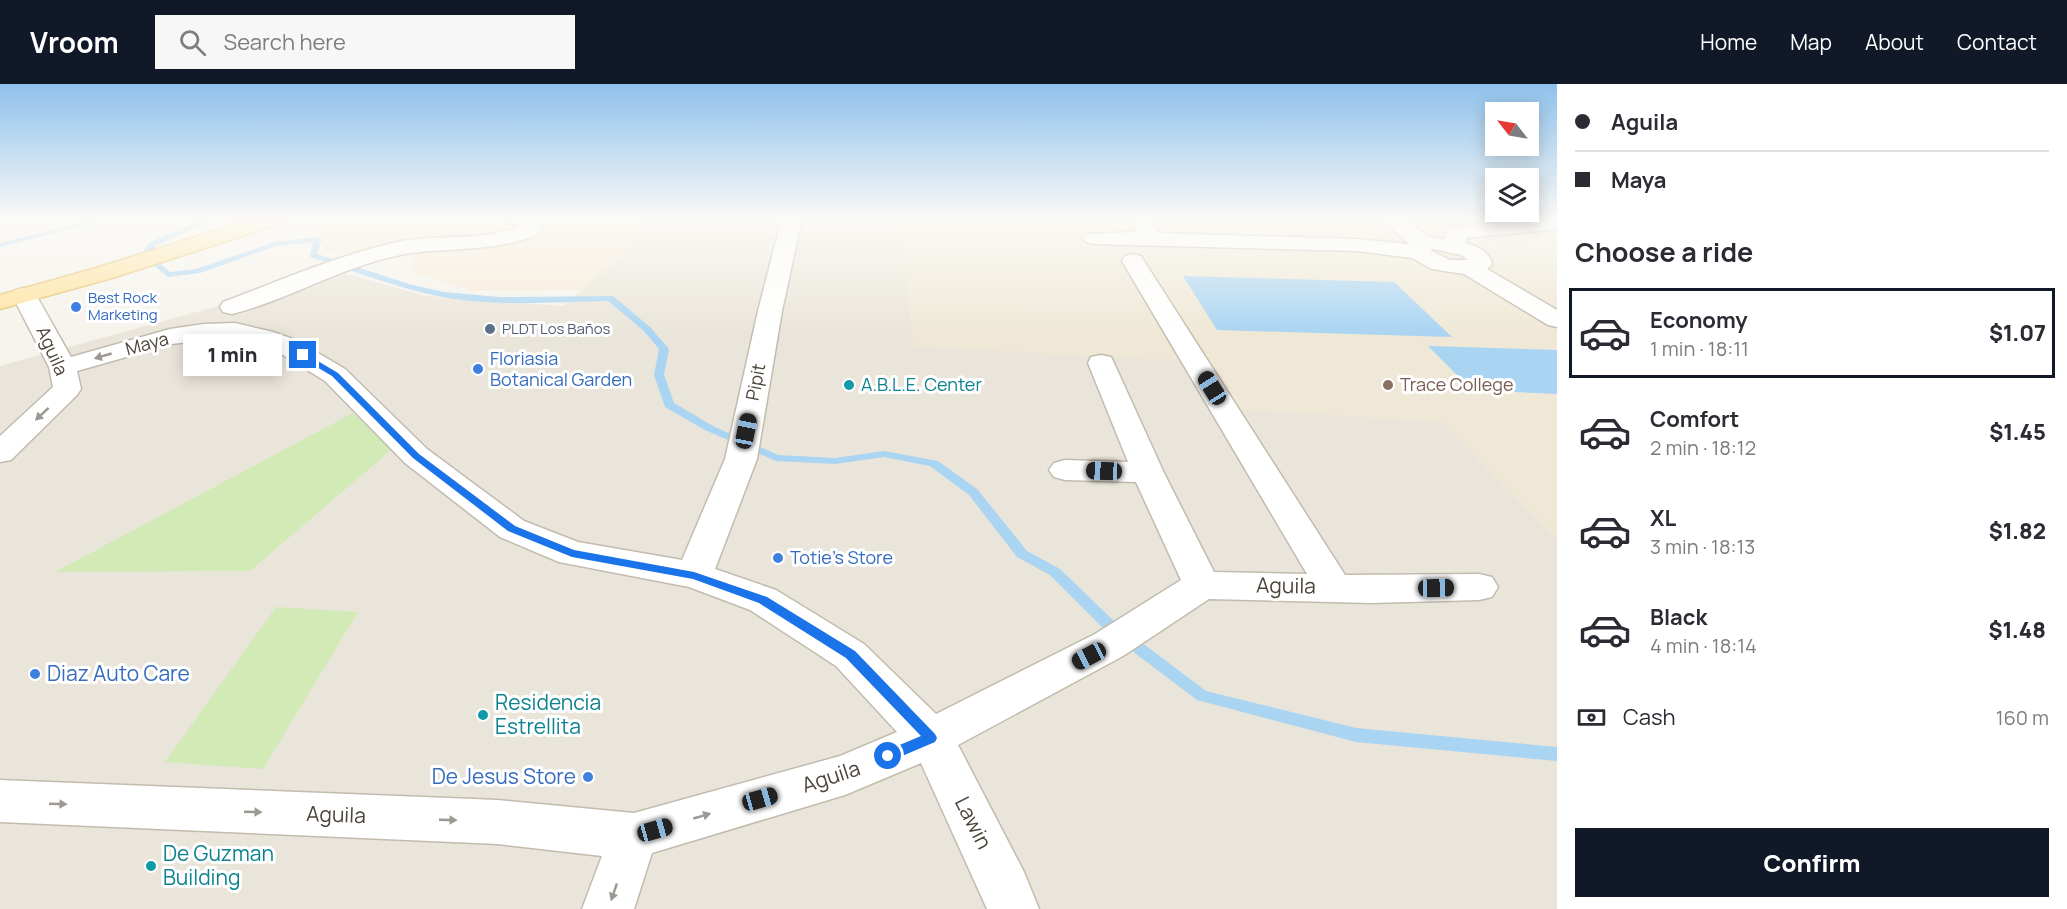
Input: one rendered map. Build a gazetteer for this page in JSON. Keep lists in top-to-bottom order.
{
  "streets": {
    "street": [
      "Maya",
      "Aguila",
      "Pipit",
      "Lawin"
    ]
  },
  "crossings": [
    ["Maya", "Aguila"],
    ["Maya", "Pipit"],
    ["Maya", "Lawin"],
    ["Aguila", "Lawin"]
  ],
  "one_way": ["Maya", "Aguila"],
  "places": [
    "Best Rock Marketing",
    "PLDT Los Baños",
    "Floriasia Botanical Garden",
    "A.B.L.E. Center",
    "Trace College",
    "Totie's Store",
    "Diaz Auto Care",
    "Residencia Estrellita",
    "De Jesus Store",
    "De Guzman Building"
  ],
  "north": "top left",
  "page": {
    "header": "Vroom",
    "search": "Search here",
    "nav": [
      "Home",
      "Map",
      "About",
      "Contact"
    ],
    "banner": ["Aguila", "Maya"],
    "heading": "Choose a ride",
    "list": [
      {
        "name": "Economy",
        "note": "1 min · 18:11",
        "value": "$1.07"
      },
      {
        "name": "Comfort",
        "note": "2 min · 18:12",
        "value": "$1.45"
      },
      {
        "name": "XL",
        "note": "3 min · 18:13",
        "value": "$1.82"
      },
      {
        "name": "Black",
        "note": "4 min · 18:14",
        "value": "$1.48"
      }
    ],
    "bubble": "1 min",
    "pay": ["Cash", "160 m"],
    "buttons": "Confirm"
  }
}
